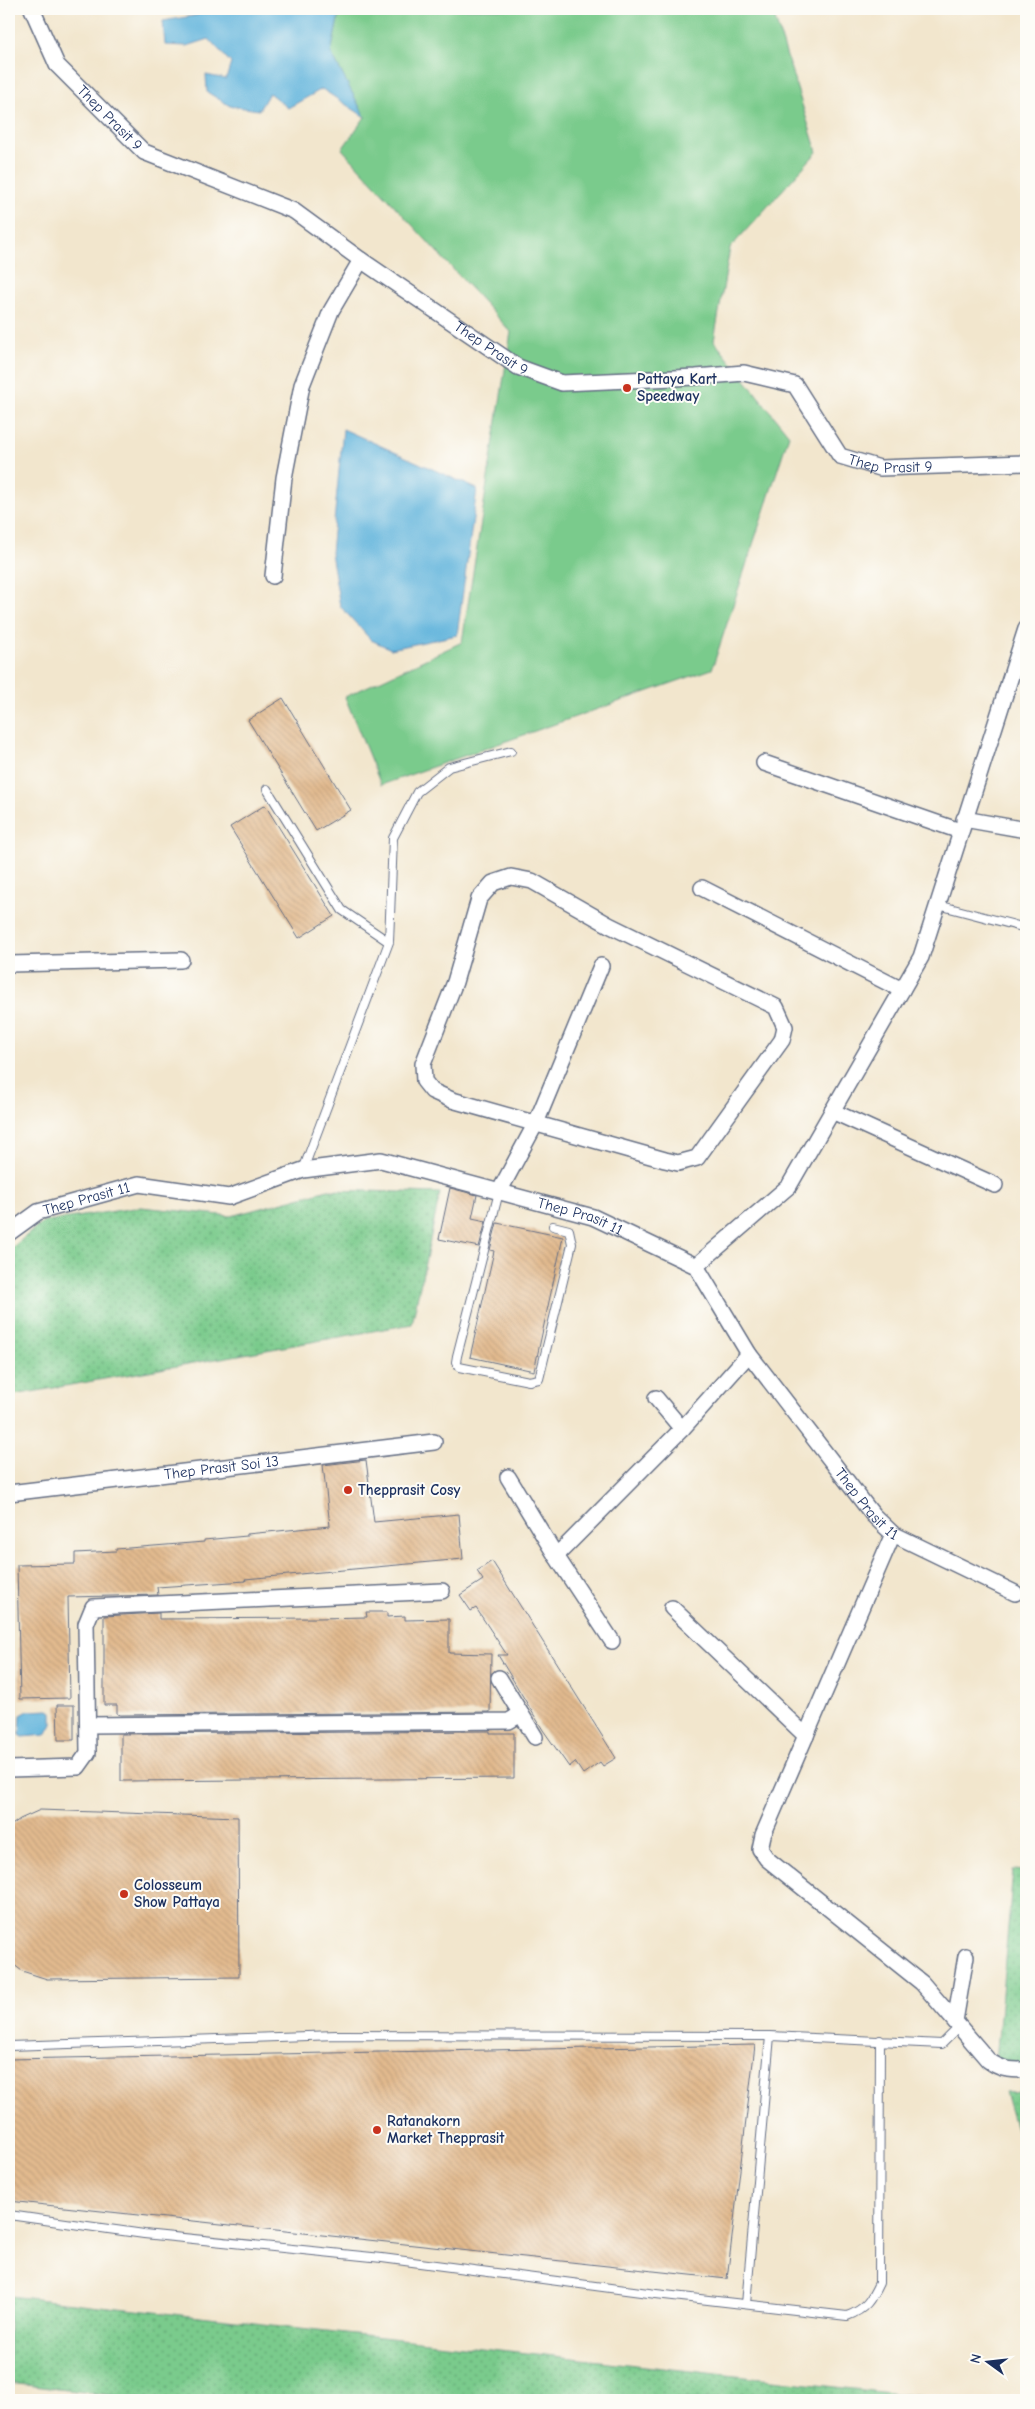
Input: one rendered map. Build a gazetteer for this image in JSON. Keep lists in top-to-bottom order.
{
  "streets": {
    "street": ["Thep Prasit 9", "Thep Prasit 11", "Thep Prasit Soi 13"]
  },
  "places": [
    "Pattaya Kart Speedway",
    "Thepprasit Cosy",
    "Colosseum Show Pattaya",
    "Ratanakorn Market Thepprasit"
  ],
  "north": "left"
}
